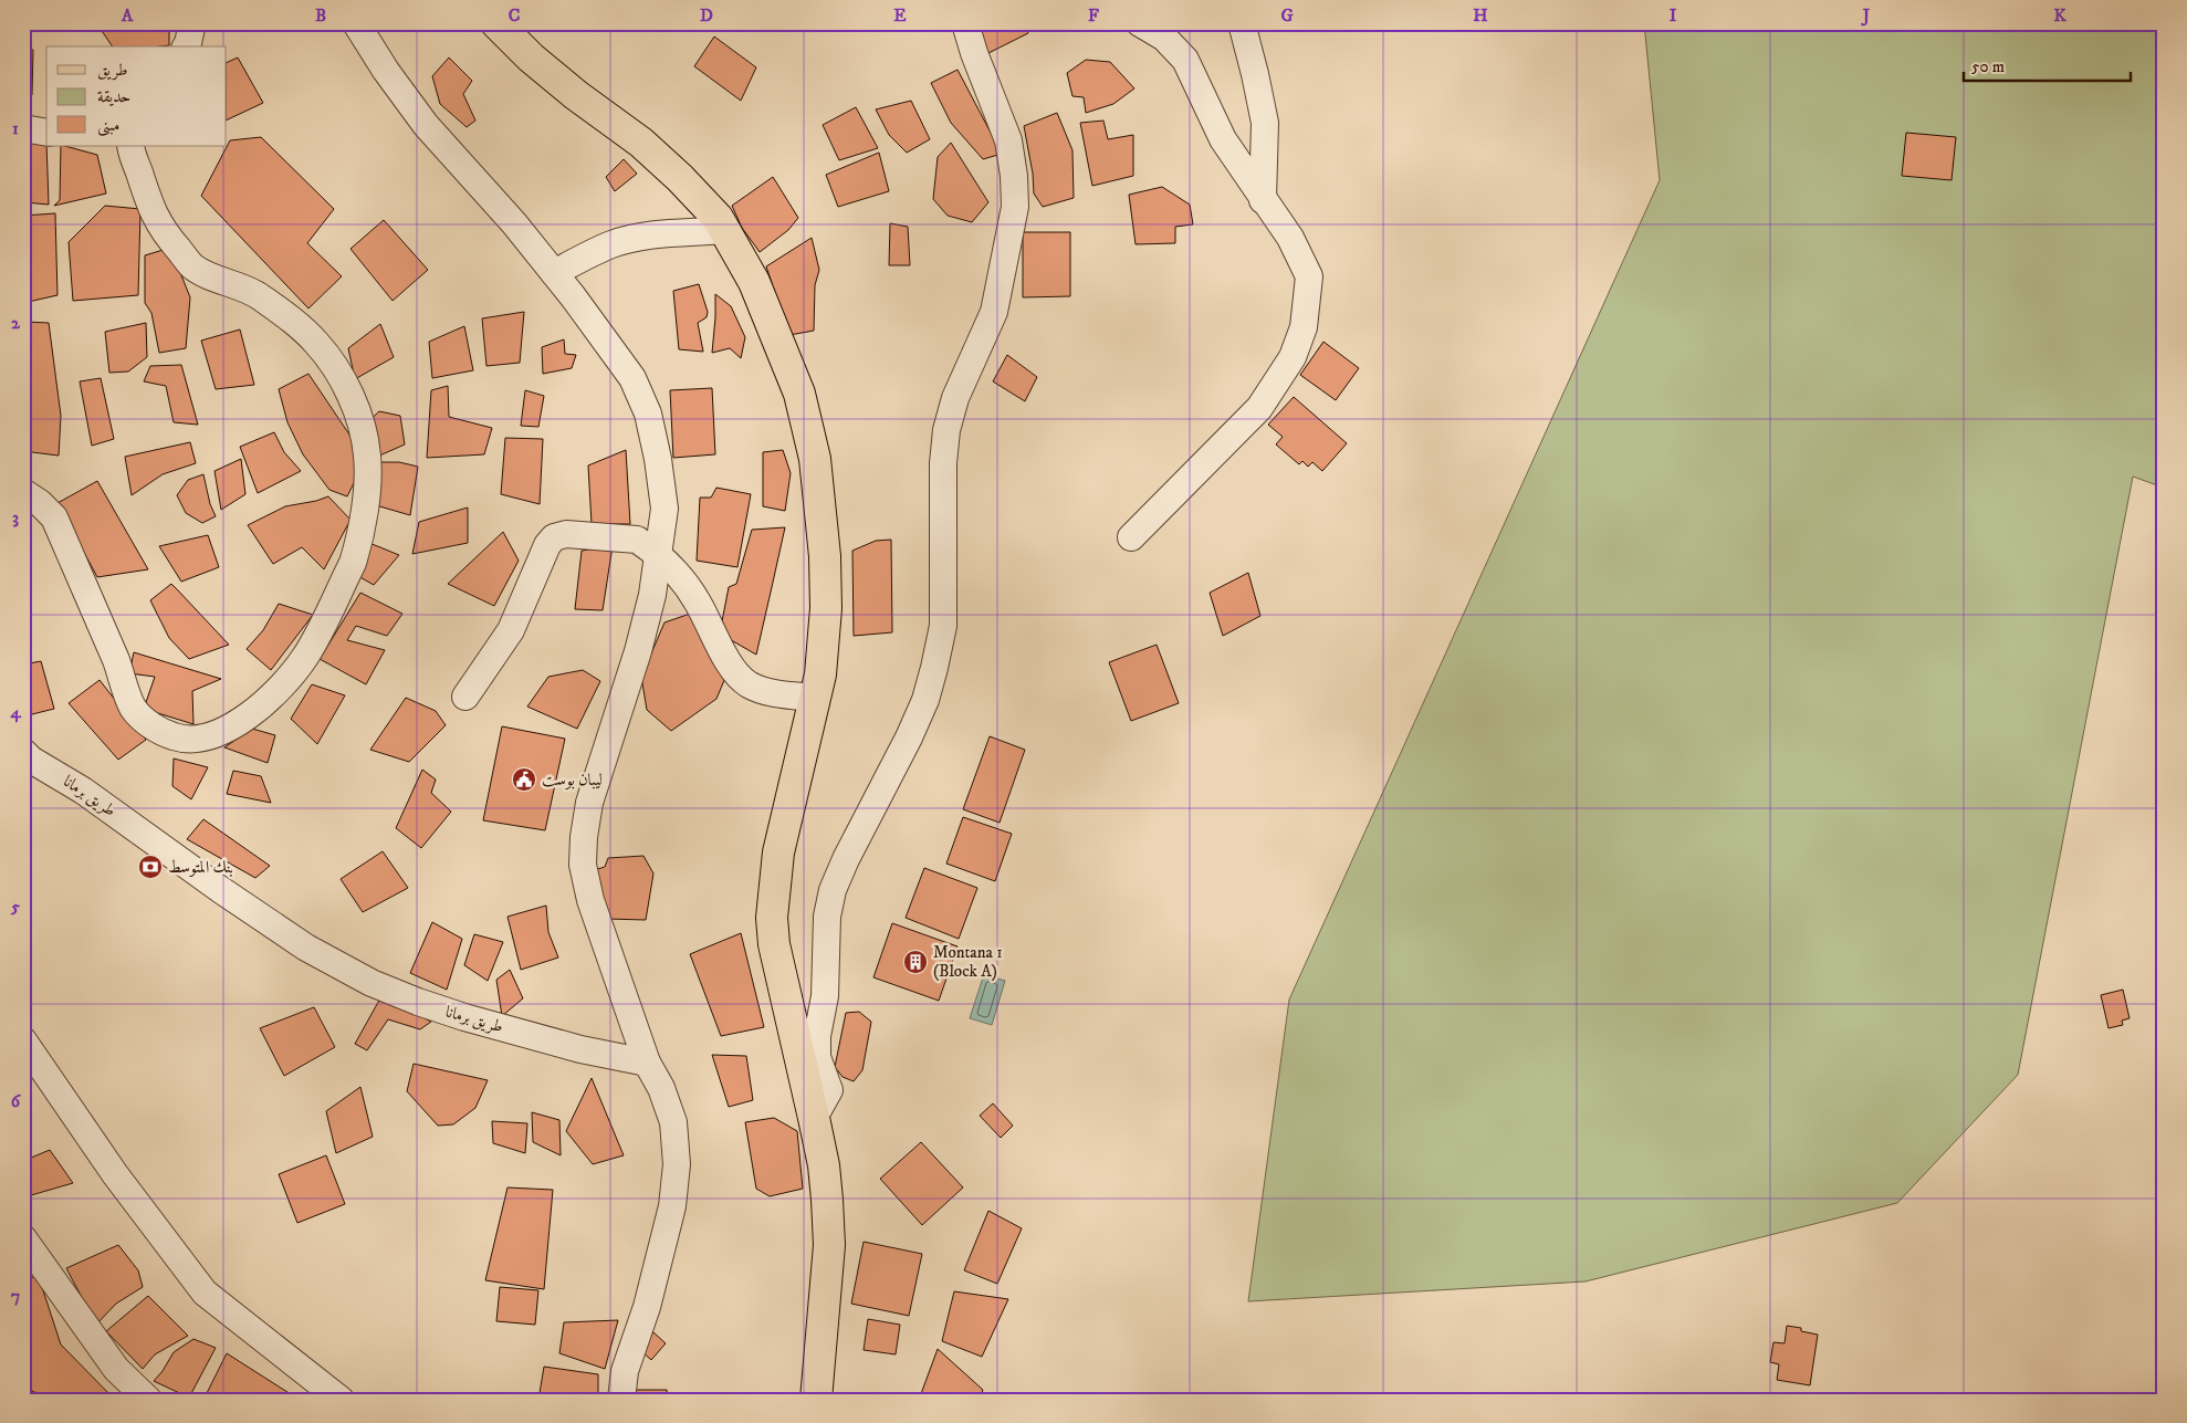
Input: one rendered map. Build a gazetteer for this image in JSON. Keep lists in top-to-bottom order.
{
  "streets": {
    "street": ["طريق برمانا"]
  },
  "places": {
    "public building": ["ليبان بوست"],
    "bank": ["بنك المتوسط"],
    "building": ["Montana 1 (Block A)"]
  },
  "legend": ["طريق", "حديقة", "مبنى"],
  "scale_bar": "50 m",
  "grid": {
    "columns": [
      "A",
      "B",
      "C",
      "D",
      "E",
      "F",
      "G",
      "H",
      "I",
      "J",
      "K"
    ],
    "rows": [
      "1",
      "2",
      "3",
      "4",
      "5",
      "6",
      "7"
    ]
  }
}
